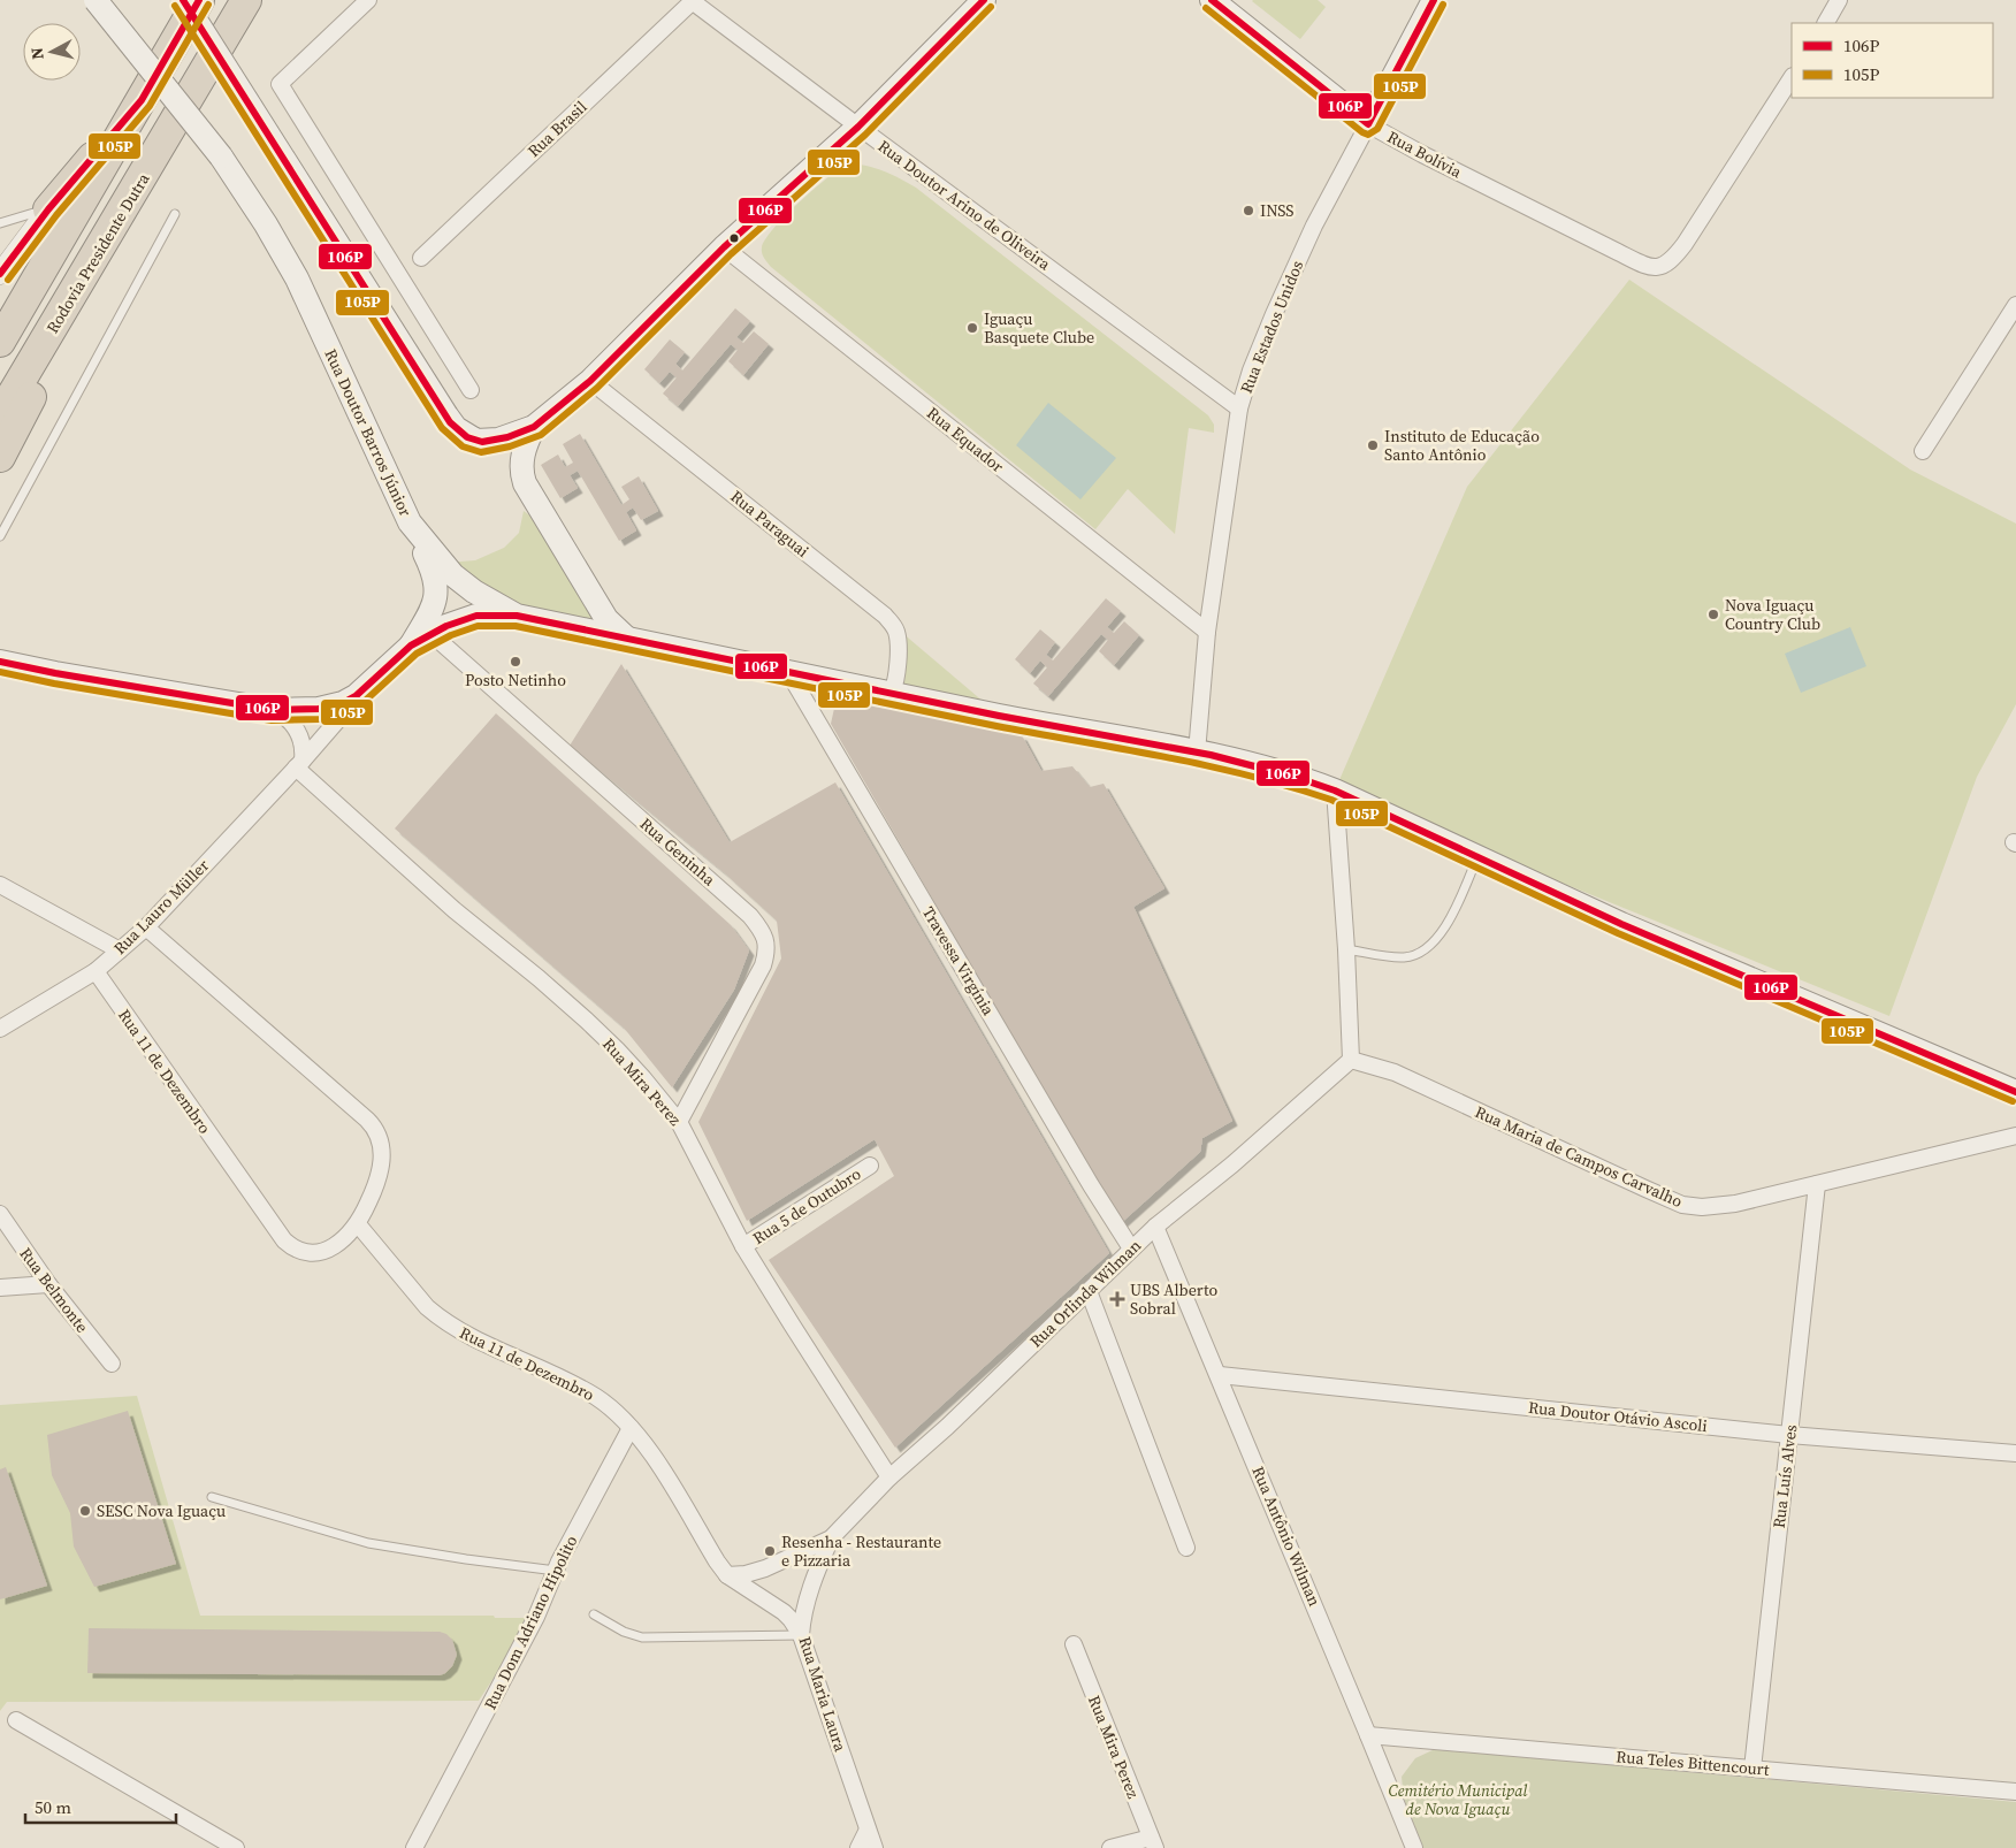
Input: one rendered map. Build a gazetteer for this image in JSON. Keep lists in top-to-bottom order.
{
  "streets": {
    "highway": ["Rodovia Presidente Dutra"],
    "main road": [
      "Rua Bolívia",
      "Rua Estados Unidos",
      "Rua Doutor Barros Júnior",
      "Rua Lauro Müller"
    ],
    "street": [
      "Rua Brasil",
      "Rua Doutor Arino de Oliveira",
      "Rua Equador",
      "Rua Paraguai",
      "Rua Geninha",
      "Travessa Virgínia",
      "Rua 11 de Dezembro",
      "Rua Mira Perez",
      "Rua Maria de Campos Carvalho",
      "Rua 5 de Outubro",
      "Rua Belmonte",
      "Rua Orlinda Wilman",
      "Rua Doutor Otávio Ascoli",
      "Rua Luís Alves",
      "Rua Antônio Wilman",
      "Rua Dom Adriano Hipolito",
      "Rua Maria Laura",
      "Rua Teles Bittencourt"
    ]
  },
  "crossings": [
    ["Rua Brasil", "Rua Doutor Arino de Oliveira"],
    ["Rua Bolívia", "Rua Estados Unidos"],
    ["Rua Doutor Arino de Oliveira", "Rua Estados Unidos"],
    ["Rua Estados Unidos", "Rua Doutor Barros Júnior"],
    ["Rua Estados Unidos", "Rua Equador"],
    ["Rua Doutor Barros Júnior", "Rua Paraguai"],
    ["Rua Doutor Barros Júnior", "Rua Lauro Müller"],
    ["Rua Doutor Barros Júnior", "Travessa Virgínia"],
    ["Rua Geninha", "Rua Lauro Müller"],
    ["Rua Geninha", "Rua Mira Perez"],
    ["Rua Lauro Müller", "Rua 11 de Dezembro"],
    ["Rua Lauro Müller", "Rua Mira Perez"],
    ["Travessa Virgínia", "Rua Orlinda Wilman"],
    ["Rua 11 de Dezembro", "Rua Orlinda Wilman"],
    ["Rua 11 de Dezembro", "Rua Dom Adriano Hipolito"],
    ["Rua 11 de Dezembro", "Rua Maria Laura"],
    ["Rua Mira Perez", "Rua 5 de Outubro"],
    ["Rua Mira Perez", "Rua Orlinda Wilman"],
    ["Rua Maria de Campos Carvalho", "Rua Orlinda Wilman"],
    ["Rua Maria de Campos Carvalho", "Rua Luís Alves"],
    ["Rua Orlinda Wilman", "Rua Antônio Wilman"],
    ["Rua Orlinda Wilman", "Rua Maria Laura"],
    ["Rua Doutor Otávio Ascoli", "Rua Luís Alves"],
    ["Rua Doutor Otávio Ascoli", "Rua Antônio Wilman"],
    ["Rua Luís Alves", "Rua Teles Bittencourt"],
    ["Rua Antônio Wilman", "Rua Teles Bittencourt"]
  ],
  "parks": ["Cemitério Municipal de Nova Iguaçu"],
  "places": {
    "other": [
      "INSS",
      "Iguaçu Basquete Clube",
      "Instituto de Educação Santo Antônio",
      "Nova Iguaçu Country Club",
      "Posto Netinho",
      "SESC Nova Iguaçu",
      "Resenha - Restaurante e Pizzaria"
    ],
    "health": ["UBS Alberto Sobral"]
  },
  "lines": ["transit line 106P", "transit line 105P"],
  "legend": ["106P", "105P"],
  "scale_bar": "50 m",
  "north": "left"
}
